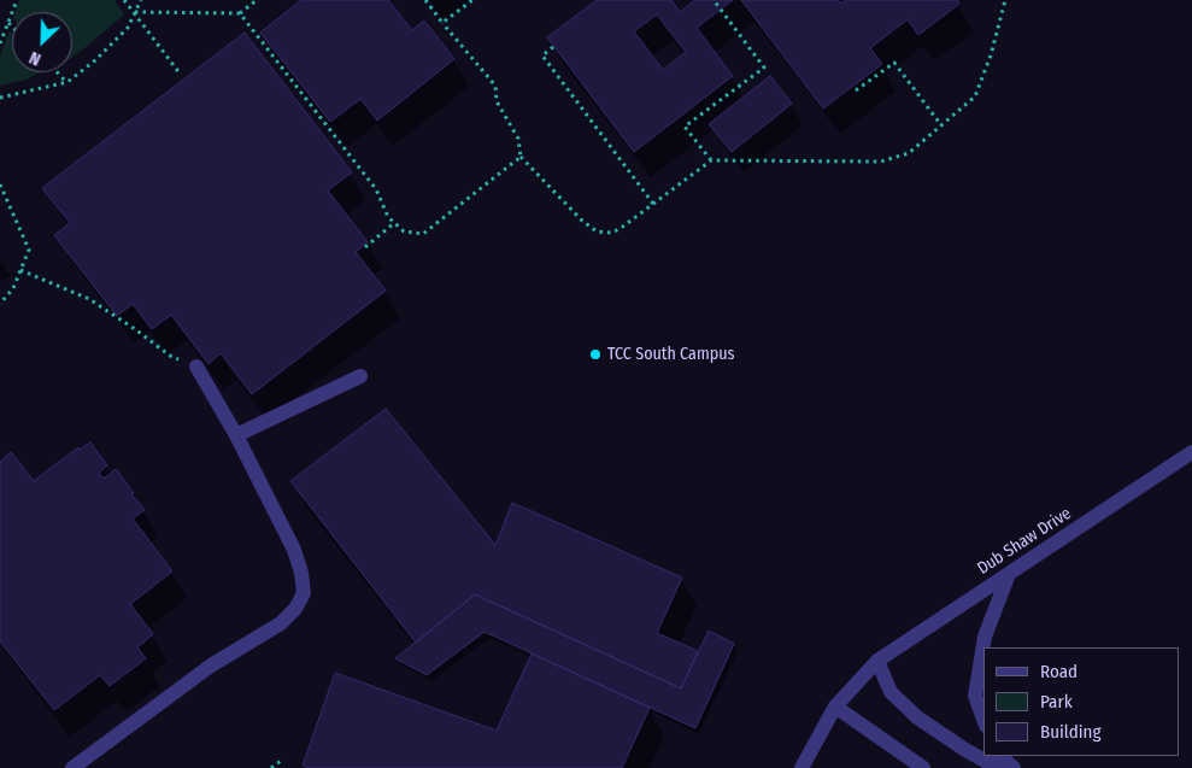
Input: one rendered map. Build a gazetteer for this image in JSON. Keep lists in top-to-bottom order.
{
  "streets": {
    "street": ["Dub Shaw Drive"]
  },
  "places": ["TCC South Campus"],
  "legend": ["Road", "Park", "Building"],
  "north": "bottom left"
}
